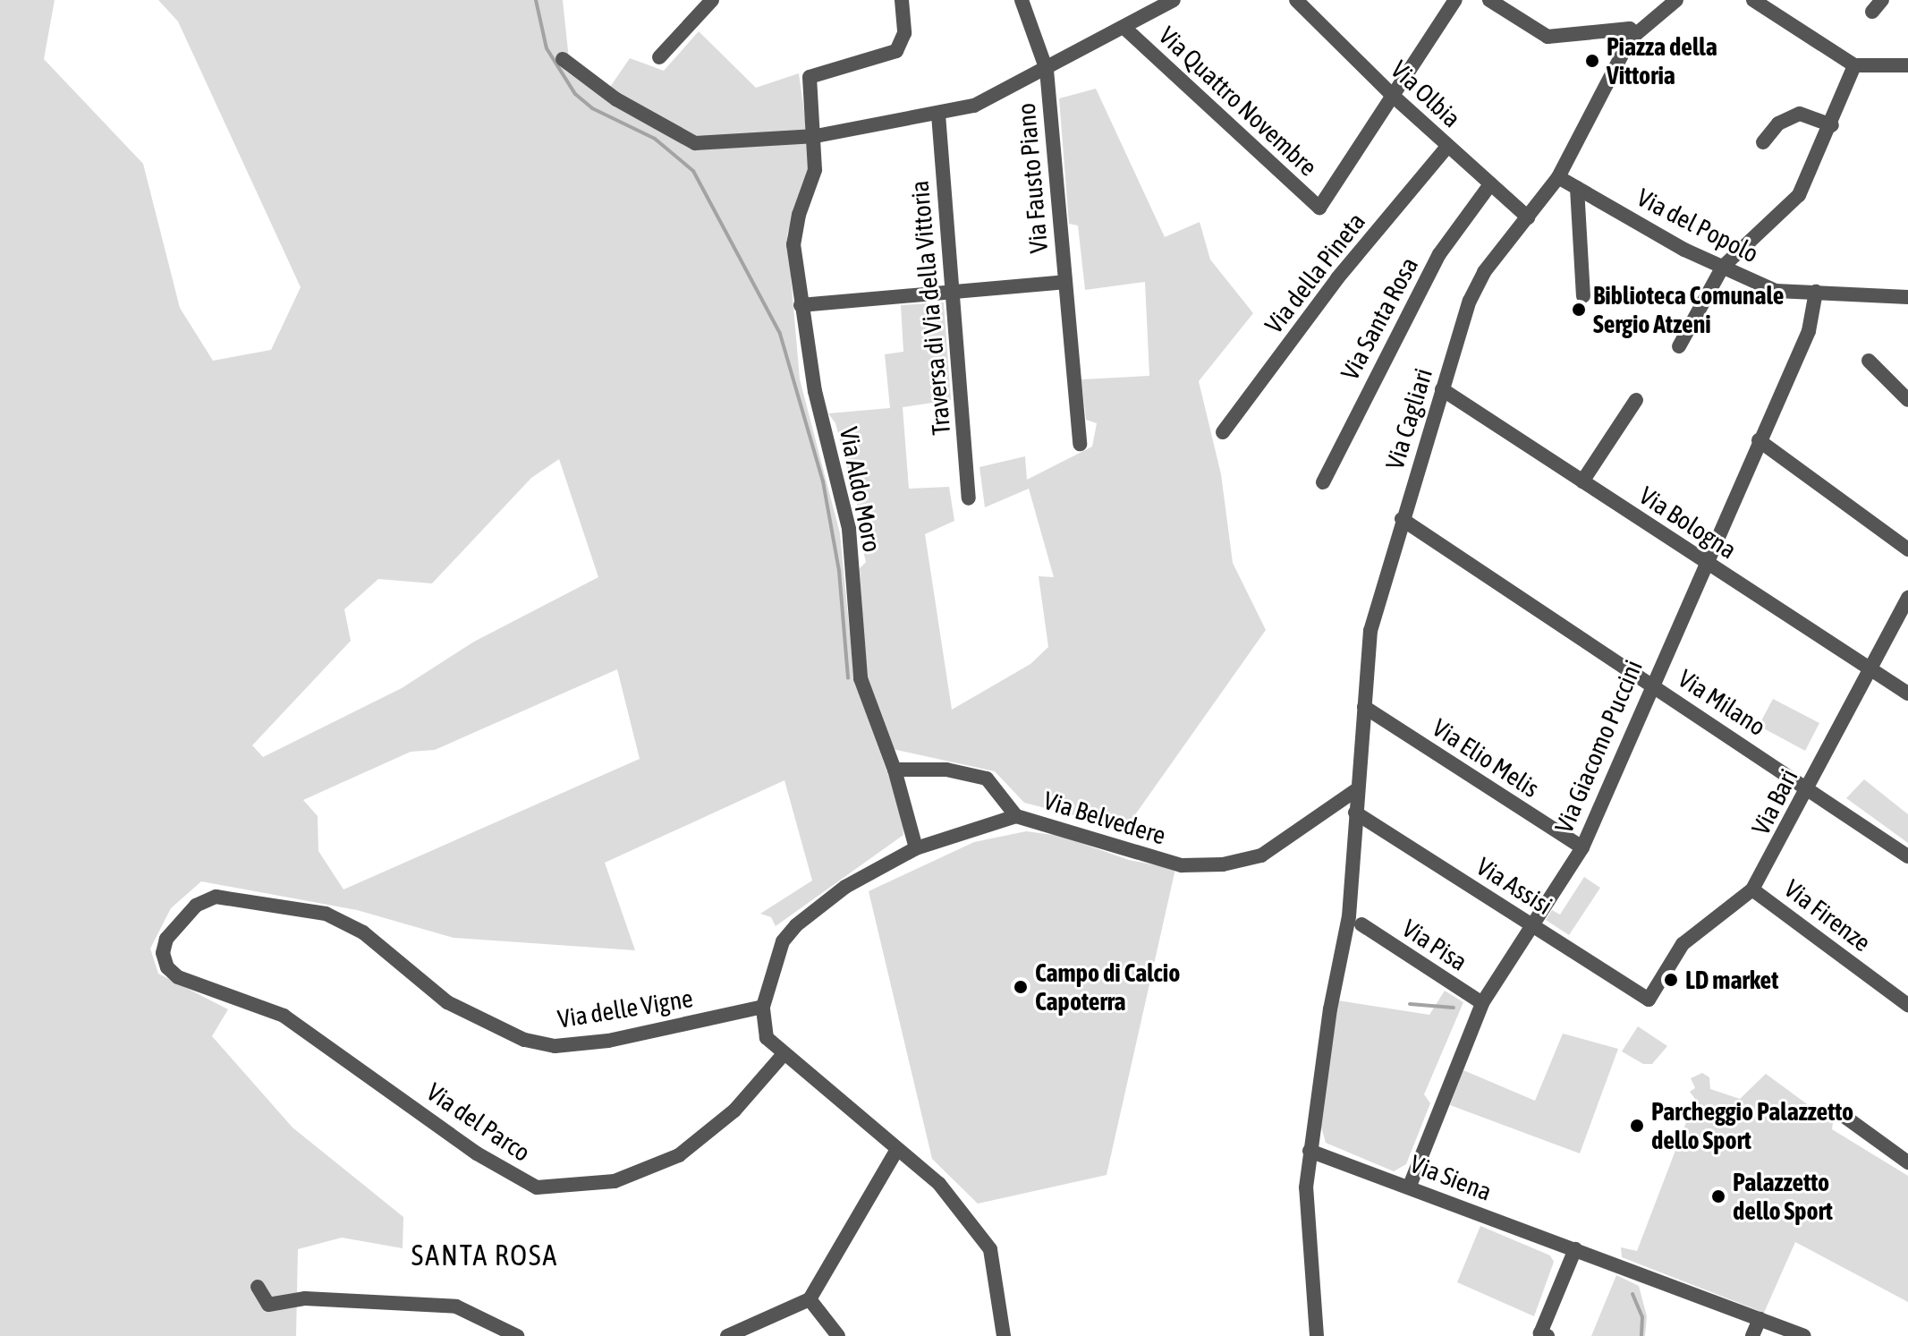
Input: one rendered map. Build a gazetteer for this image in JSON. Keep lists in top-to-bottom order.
{
  "streets": {
    "street": [
      "Via Olbia",
      "Via Quattro Novembre",
      "Via Fausto Piano",
      "Via del Popolo",
      "Via della Pineta",
      "Traversa di Via della Vittoria",
      "Via Santa Rosa",
      "Via Cagliari",
      "Via Aldo Moro",
      "Via Bologna",
      "Via Milano",
      "Via Giacomo Puccini",
      "Via Elio Melis",
      "Via Bari",
      "Via Belvedere",
      "Via Assisi",
      "Via Firenze",
      "Via Pisa",
      "Via delle Vigne",
      "Via del Parco",
      "Via Siena"
    ]
  },
  "crossings": [
    ["Via Olbia", "Via Quattro Novembre"],
    ["Via Olbia", "Via della Pineta"],
    ["Via Olbia", "Via Santa Rosa"],
    ["Via Olbia", "Via Cagliari"],
    ["Via Fausto Piano", "Traversa di Via della Vittoria"],
    ["Via Fausto Piano", "Via Aldo Moro"],
    ["Via del Popolo", "Via Cagliari"],
    ["Via del Popolo", "Via Giacomo Puccini"],
    ["Via Cagliari", "Via Bologna"],
    ["Via Cagliari", "Via Milano"],
    ["Via Cagliari", "Via Elio Melis"],
    ["Via Cagliari", "Via Belvedere"],
    ["Via Cagliari", "Via Assisi"],
    ["Via Cagliari", "Via Siena"],
    ["Via Aldo Moro", "Via Belvedere"],
    ["Via Bologna", "Via Giacomo Puccini"],
    ["Via Bologna", "Via Bari"],
    ["Via Milano", "Via Giacomo Puccini"],
    ["Via Milano", "Via Bari"],
    ["Via Giacomo Puccini", "Via Elio Melis"],
    ["Via Giacomo Puccini", "Via Assisi"],
    ["Via Giacomo Puccini", "Via Pisa"],
    ["Via Giacomo Puccini", "Via Siena"],
    ["Via Bari", "Via Assisi"],
    ["Via Bari", "Via Firenze"],
    ["Via Belvedere", "Via delle Vigne"],
    ["Via Belvedere", "Via del Parco"],
    ["Via delle Vigne", "Via del Parco"]
  ],
  "districts": ["SANTA ROSA"],
  "places": [
    "Piazza della Vittoria",
    "Biblioteca Comunale Sergio Atzeni",
    "LD market",
    "Campo di Calcio Capoterra",
    "Parcheggio Palazzetto dello Sport",
    "Palazzetto dello Sport"
  ]
}
